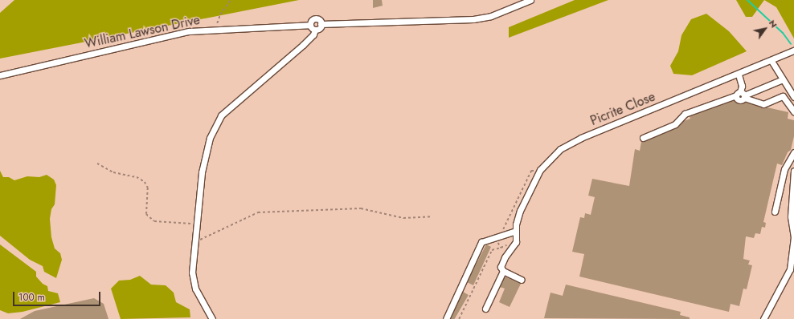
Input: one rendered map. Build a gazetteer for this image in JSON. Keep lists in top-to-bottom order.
{
  "streets": {
    "street": ["William Lawson Drive", "Picrite Close"]
  },
  "scale_bar": "100 m",
  "north": "top right"
}
